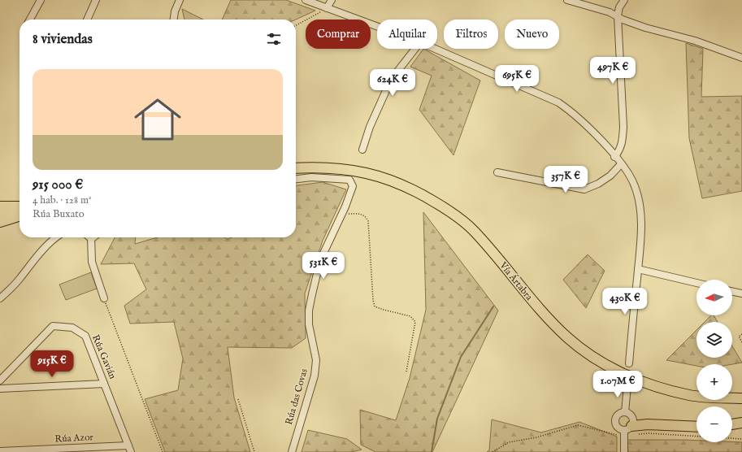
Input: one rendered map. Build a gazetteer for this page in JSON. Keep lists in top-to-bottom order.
{
  "streets": {
    "highway": ["Vía Ártabra"],
    "street": ["Rúa Gavián", "Rúa das Covas", "Rúa Azor"]
  },
  "crossings": [
    ["Rúa Gavián", "Rúa Azor"]
  ],
  "north": "left",
  "page": {
    "chip": [
      "Comprar",
      "Alquilar",
      "Filtros",
      "Nuevo"
    ],
    "heading": "8 viviendas",
    "price": [
      "497K €",
      "695K €",
      "624K €",
      "357K €",
      "531K €",
      "430K €",
      "915K €",
      "1.07M €"
    ],
    "list": [
      {
        "name": "915 000 €",
        "note": "4 hab. · 128 m² · Rúa Buxato"
      }
    ],
    "map_buttons": ["+", "−"]
  }
}
